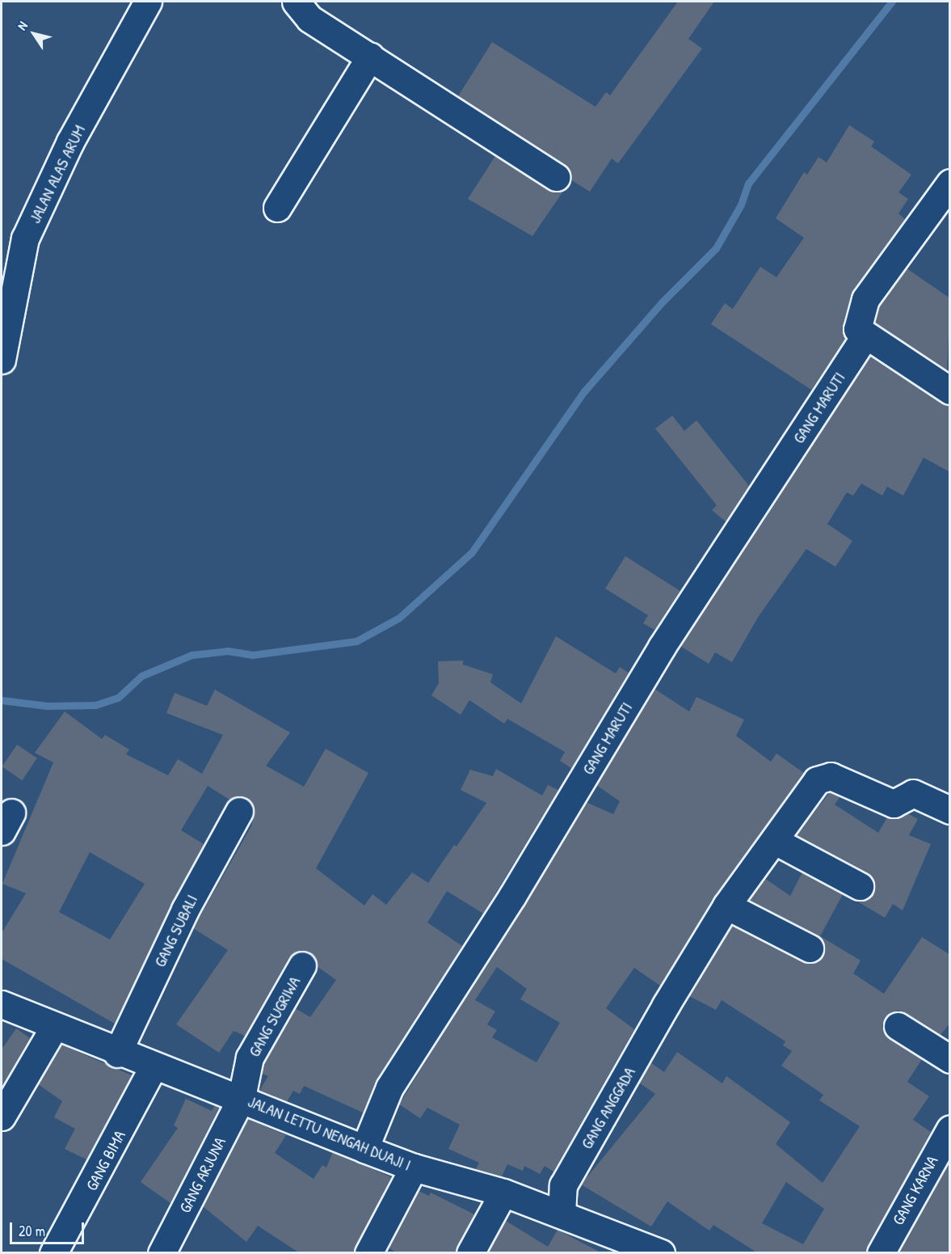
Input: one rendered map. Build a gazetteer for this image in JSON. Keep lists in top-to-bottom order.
{
  "streets": {
    "street": [
      "JALAN ALAS ARUM",
      "GANG MARUTI",
      "GANG SUBALI",
      "GANG SUGRIWA",
      "GANG ANGGADA",
      "JALAN LETTU NENGAH DUAJI I",
      "GANG BIMA",
      "GANG ARJUNA",
      "GANG KARNA"
    ]
  },
  "crossings": [
    ["GANG MARUTI", "JALAN LETTU NENGAH DUAJI I"],
    ["GANG SUBALI", "JALAN LETTU NENGAH DUAJI I"],
    ["GANG SUGRIWA", "JALAN LETTU NENGAH DUAJI I"],
    ["GANG SUGRIWA", "GANG ARJUNA"],
    ["GANG ANGGADA", "JALAN LETTU NENGAH DUAJI I"],
    ["JALAN LETTU NENGAH DUAJI I", "GANG BIMA"],
    ["JALAN LETTU NENGAH DUAJI I", "GANG ARJUNA"]
  ],
  "scale_bar": "20 m",
  "north": "top left"
}
